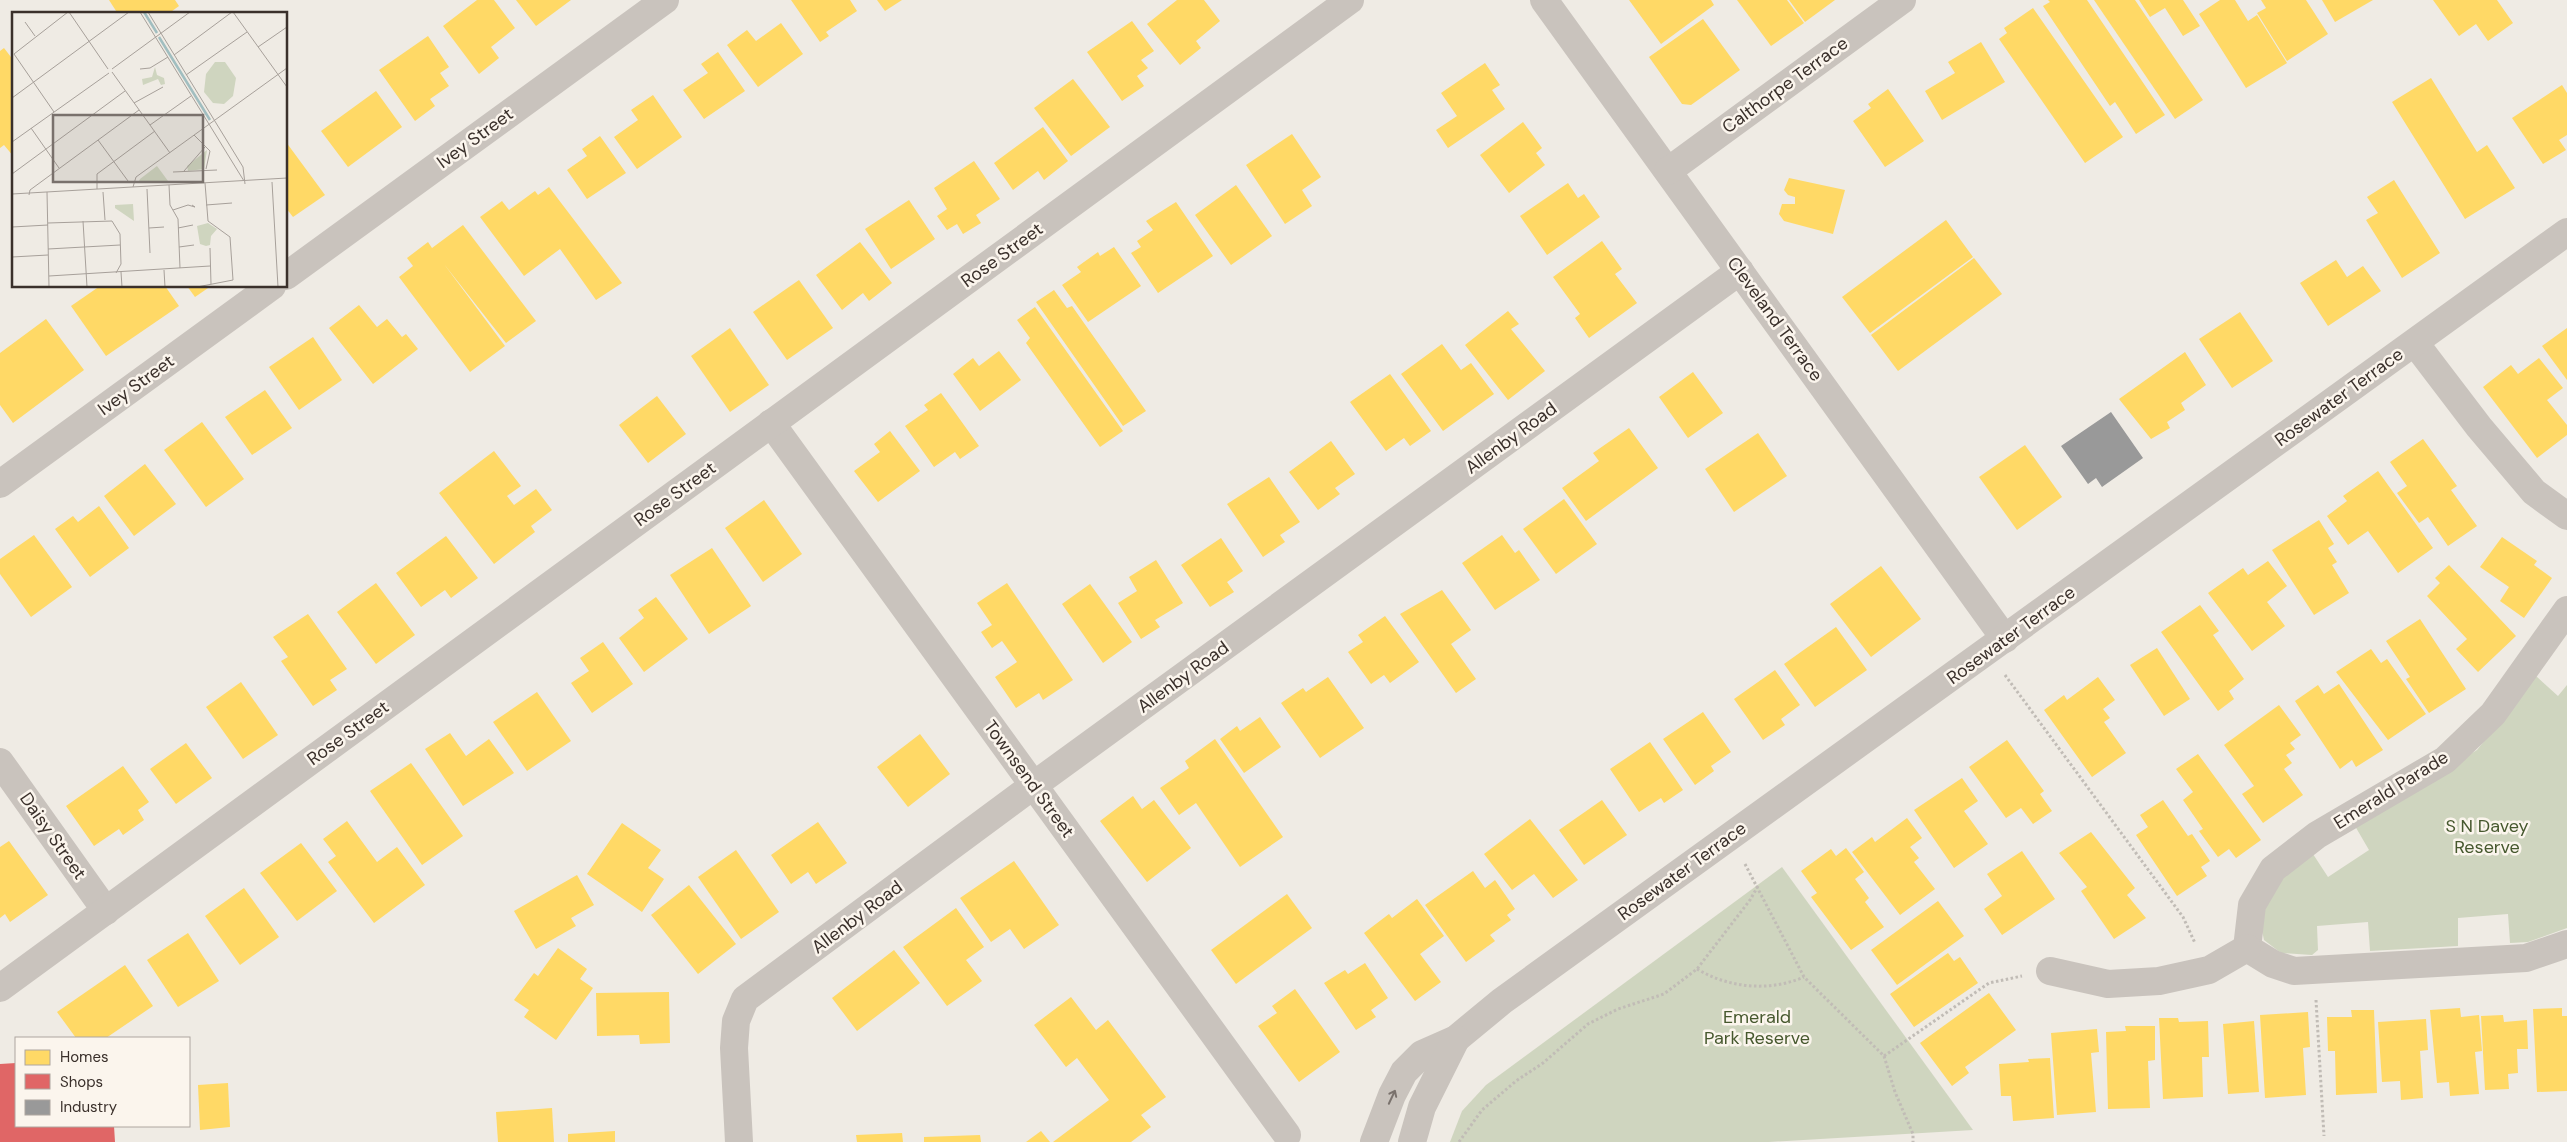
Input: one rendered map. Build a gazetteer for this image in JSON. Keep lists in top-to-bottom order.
{
  "streets": {
    "street": [
      "Calthorpe Terrace",
      "Ivey Street",
      "Rose Street",
      "Cleveland Terrace",
      "Rosewater Terrace",
      "Allenby Road",
      "Townsend Street",
      "Emerald Parade",
      "Daisy Street"
    ]
  },
  "crossings": [
    ["Calthorpe Terrace", "Cleveland Terrace"],
    ["Rose Street", "Townsend Street"],
    ["Rose Street", "Daisy Street"],
    ["Cleveland Terrace", "Rosewater Terrace"],
    ["Cleveland Terrace", "Allenby Road"],
    ["Allenby Road", "Townsend Street"]
  ],
  "parks": ["S N Davey Reserve", "Emerald Park Reserve"],
  "legend": ["Homes", "Shops", "Industry"]
}
